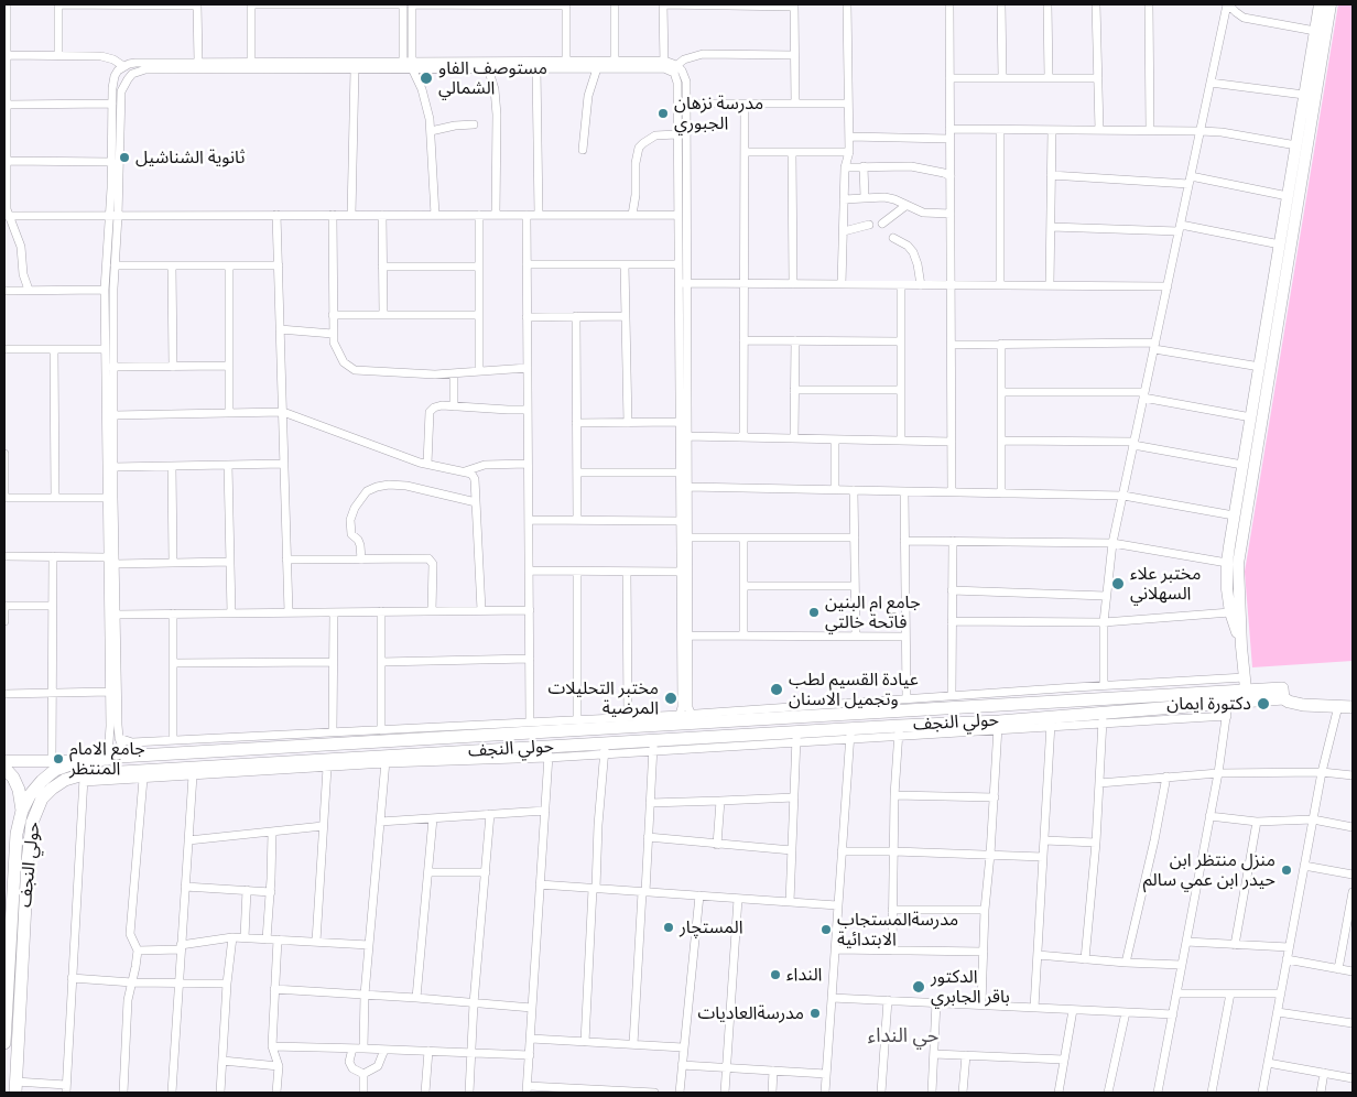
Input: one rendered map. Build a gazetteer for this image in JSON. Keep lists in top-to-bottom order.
{
  "streets": {
    "main road": ["حولي النجف"]
  },
  "districts": ["حي النداء"],
  "places": [
    "مستوصف الفاو الشمالي",
    "مدرسة نزهان الجبوري",
    "ثانوية الشناشيل",
    "مختبر علاء السهلاني",
    "جامع ام البنين فاتحة خالتي",
    "عيادة القسيم لطب وتجميل الاسنان",
    "مختبر التحليلات المرضية",
    "دكتورة ايمان",
    "جامع الامام المنتظر",
    "منزل منتظر ابن حيدر ابن عمي سالم",
    "المستچار",
    "مدرسةالمستجاب الابتدائية",
    "النداء",
    "الدكتور باقر الجابري",
    "مدرسةالعاديات"
  ]
}
